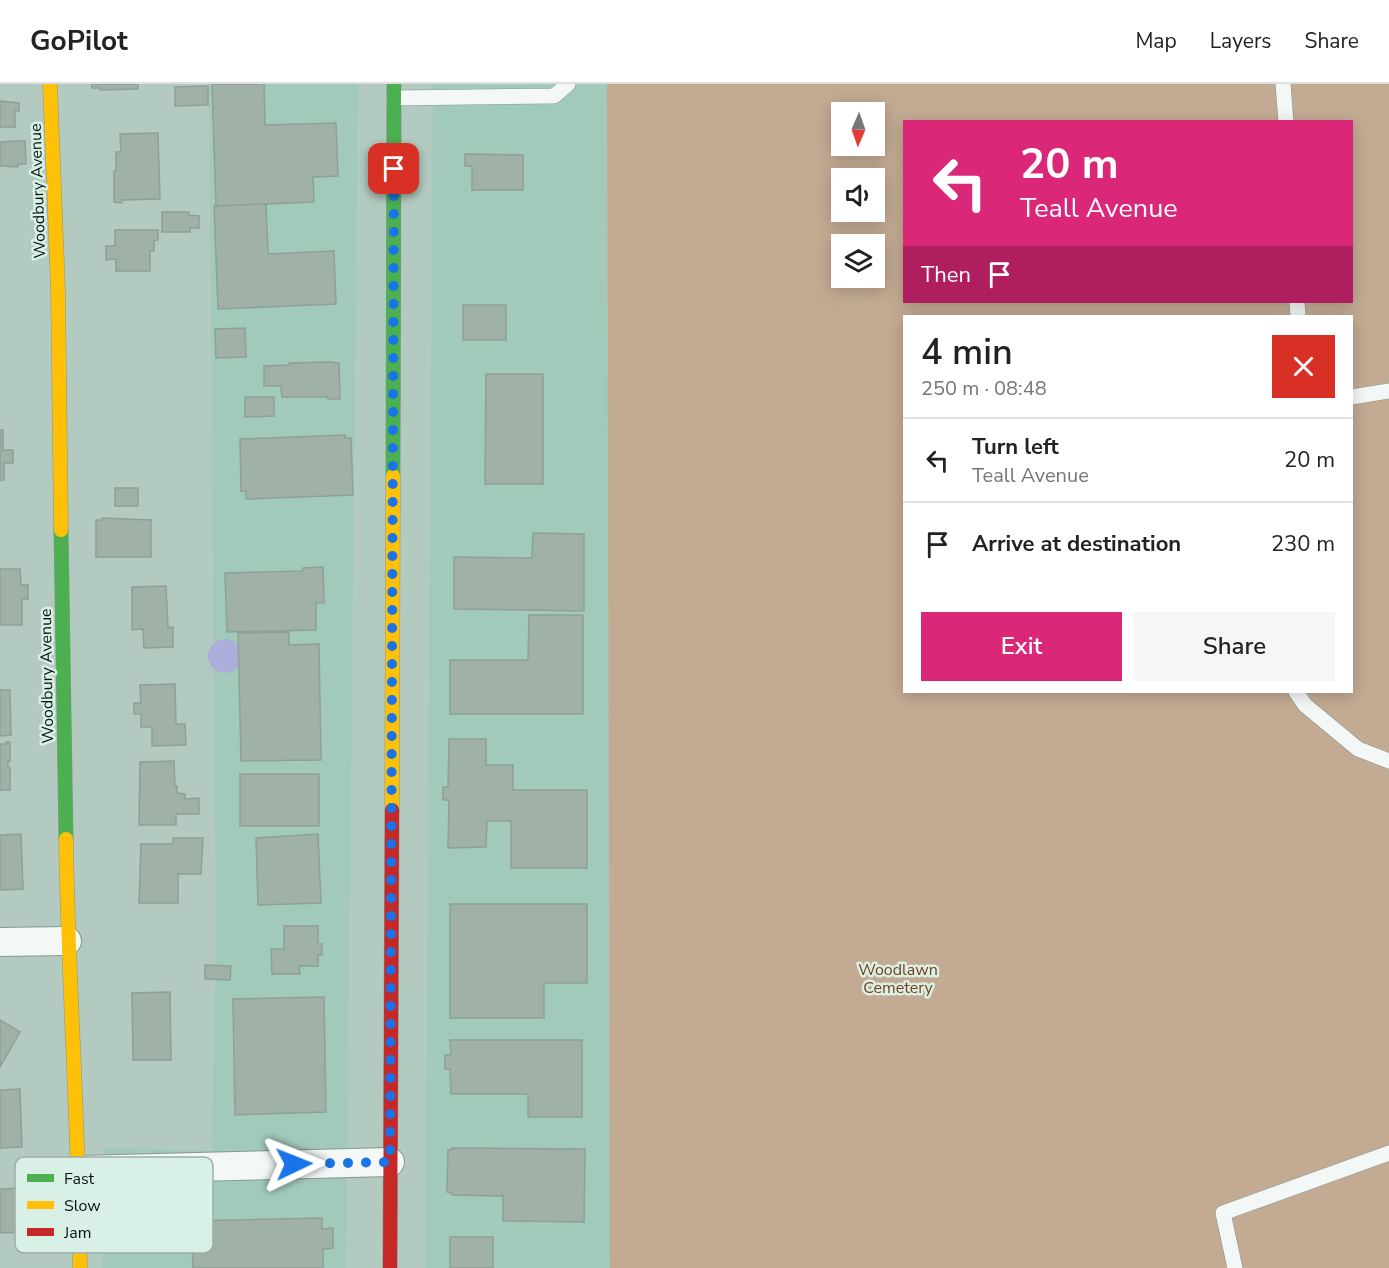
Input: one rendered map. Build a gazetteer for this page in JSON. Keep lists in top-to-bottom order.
{
  "streets": {
    "street": ["Woodbury Avenue"]
  },
  "parks": ["Woodlawn Cemetery"],
  "legend": ["Fast", "Slow", "Jam"],
  "north": "bottom",
  "page": {
    "header": "GoPilot",
    "nav": ["Map", "Layers", "Share"],
    "turn": ["20 m", "Teall Avenue"],
    "then": "Then",
    "heading": ["4 min", "250 m · 08:48"],
    "list": [
      {
        "name": "Turn left",
        "note": "Teall Avenue",
        "value": "20 m"
      },
      {
        "name": "Arrive at destination",
        "value": "230 m"
      }
    ],
    "buttons": ["Exit", "Share"]
  }
}
